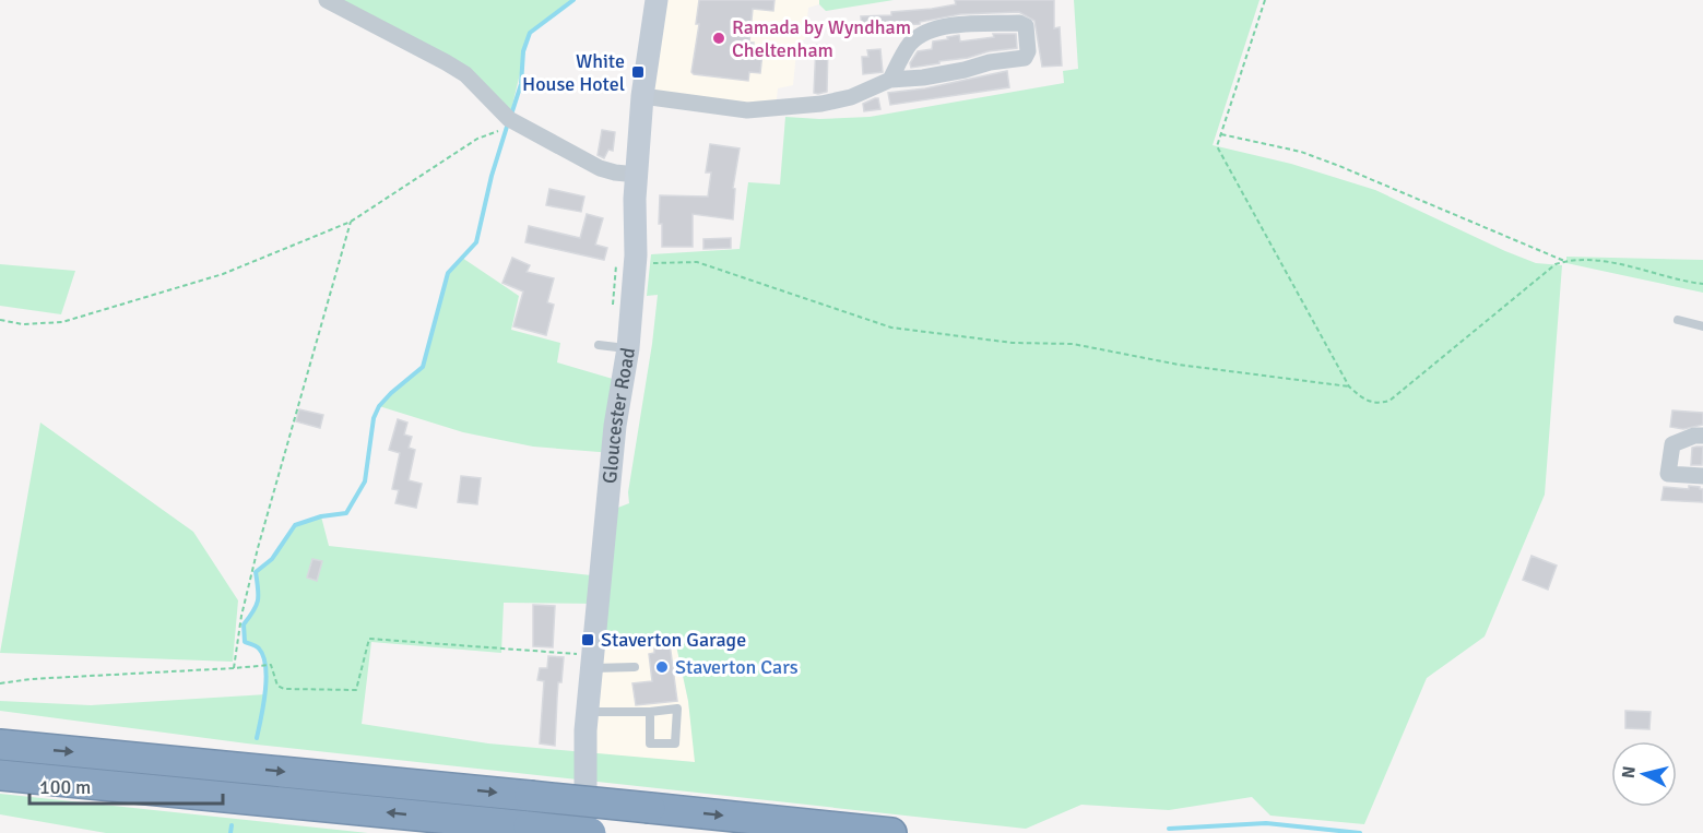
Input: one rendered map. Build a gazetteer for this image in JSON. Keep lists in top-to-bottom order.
{
  "streets": {
    "main road": ["Gloucester Road"]
  },
  "places": {
    "other": ["Ramada by Wyndham Cheltenham", "Staverton Cars"],
    "transit": ["White House Hotel", "Staverton Garage"]
  },
  "scale_bar": "100 m",
  "north": "left"
}
